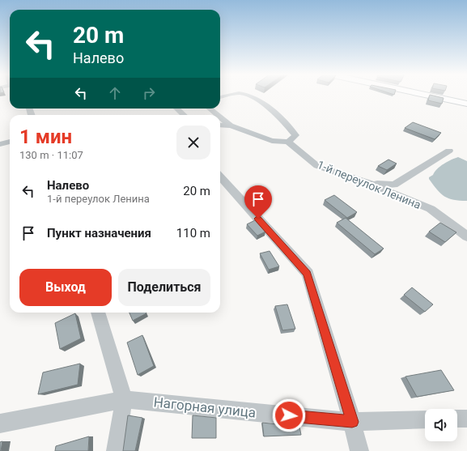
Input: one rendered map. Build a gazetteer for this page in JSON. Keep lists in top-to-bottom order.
{
  "streets": {
    "street": ["1-й переулок Ленина", "Нагорная улица"]
  },
  "page": {
    "turn": ["20 m", "Налево"],
    "heading": ["1 мин", "130 m · 11:07"],
    "list": [
      {
        "name": "Налево",
        "note": "1-й переулок Ленина",
        "value": "20 m"
      },
      {
        "name": "Пункт назначения",
        "value": "110 m"
      }
    ],
    "buttons": ["Выход", "Поделиться"]
  }
}
